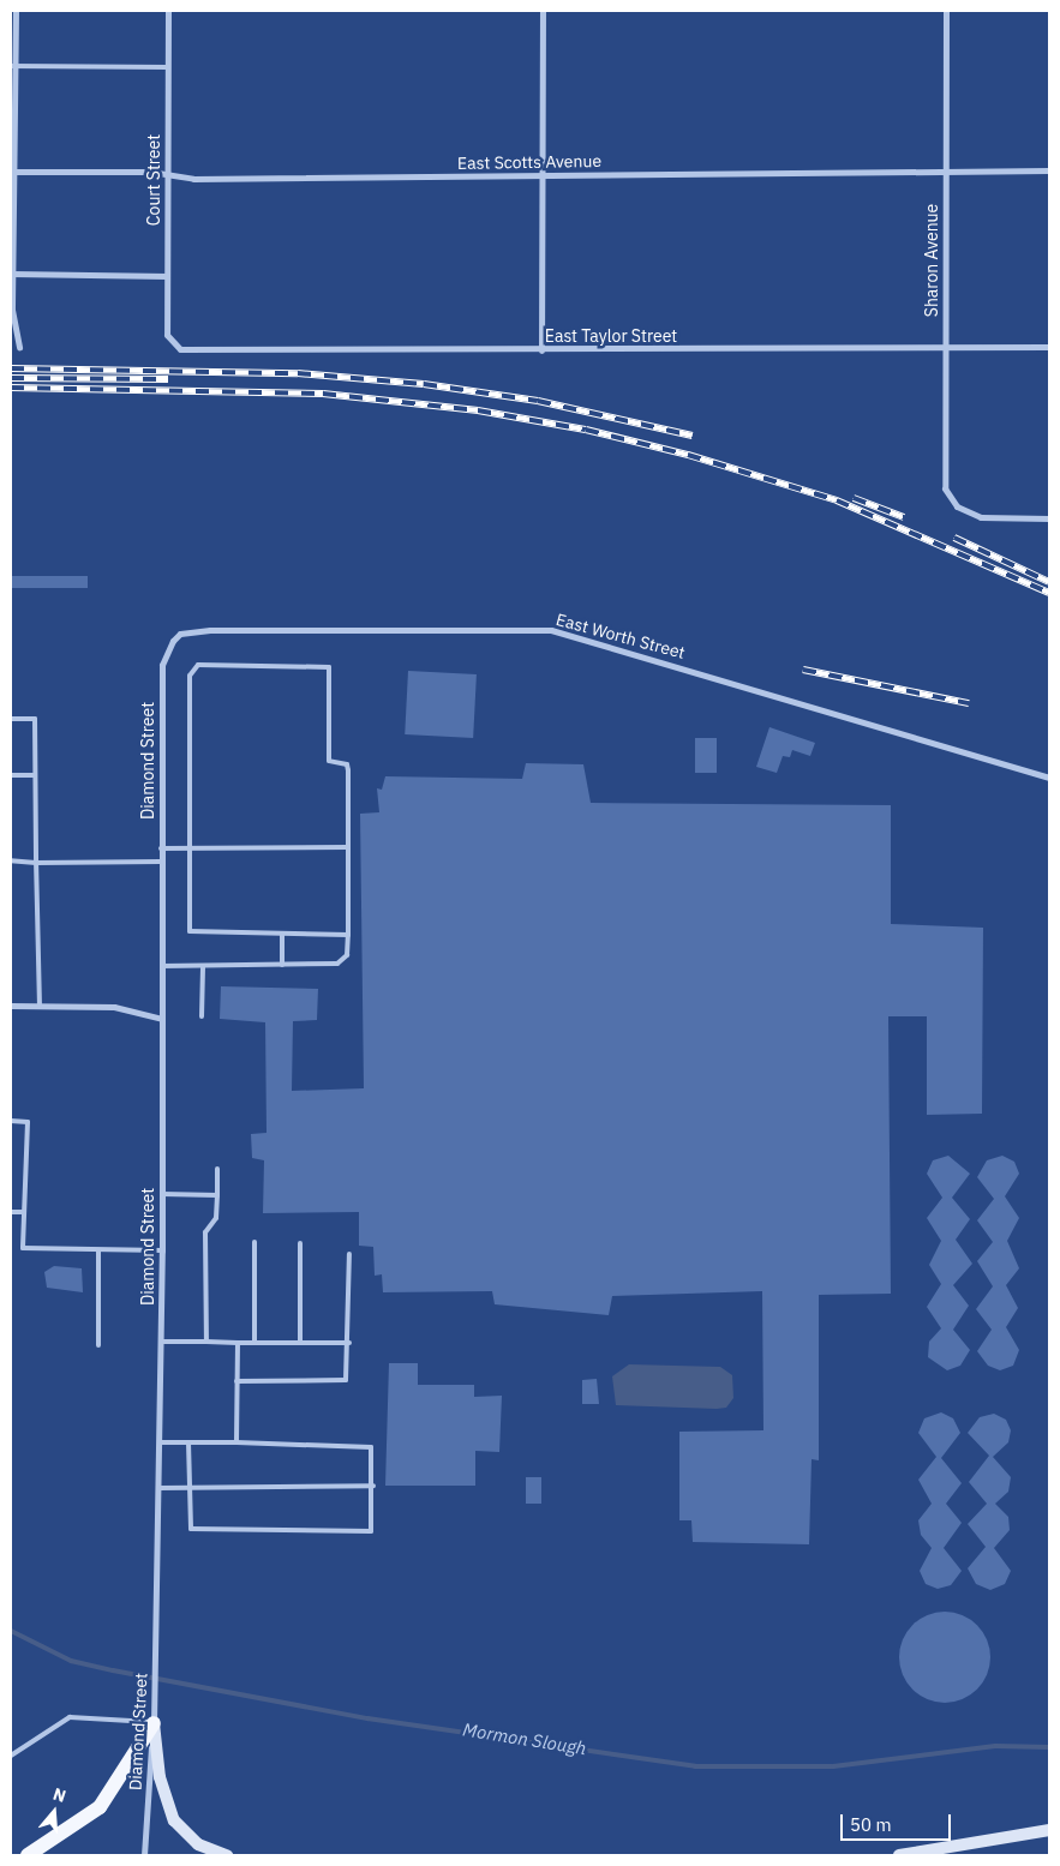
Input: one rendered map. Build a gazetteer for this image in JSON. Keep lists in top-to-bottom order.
{
  "streets": {
    "street": [
      "East Scotts Avenue",
      "Court Street",
      "Sharon Avenue",
      "East Taylor Street",
      "East Worth Street",
      "Diamond Street"
    ]
  },
  "crossings": [
    ["East Scotts Avenue", "Court Street"],
    ["East Scotts Avenue", "Sharon Avenue"],
    ["Court Street", "East Taylor Street"],
    ["Sharon Avenue", "East Taylor Street"],
    ["East Worth Street", "Diamond Street"]
  ],
  "water": ["Mormon Slough"],
  "scale_bar": "50 m",
  "north": "top"
}
